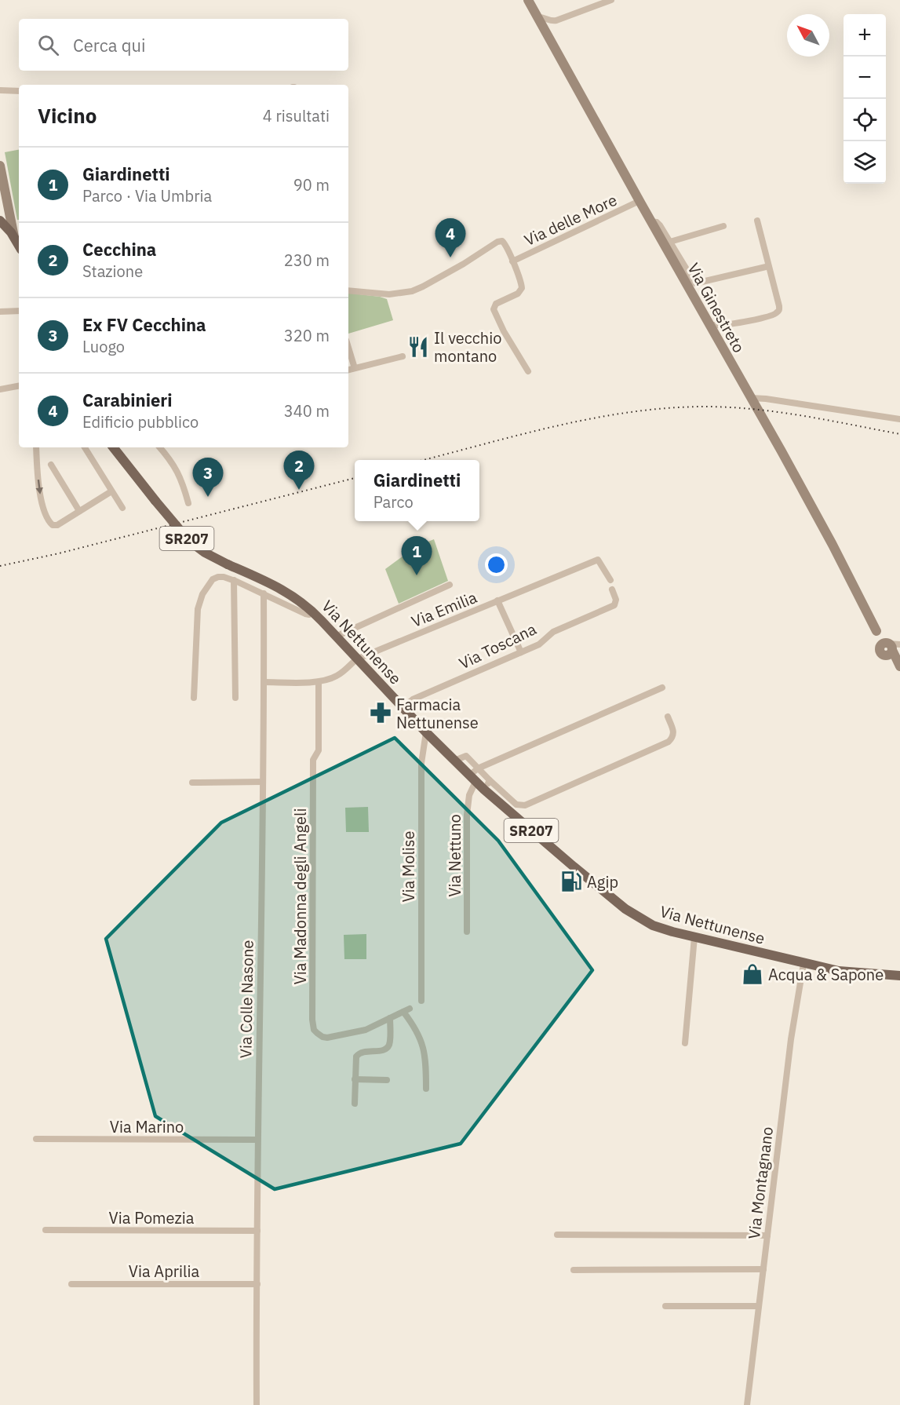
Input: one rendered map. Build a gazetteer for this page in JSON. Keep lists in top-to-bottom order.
{
  "streets": {
    "main road": ["SR207", "Via Nettunense"],
    "street": [
      "Via delle More",
      "Via Ginestreto",
      "Via Emilia",
      "Via Toscana",
      "Via Nettuno",
      "Via Molise",
      "Via Madonna degli Angeli",
      "Via Colle Nasone",
      "Via Marino",
      "Via Montagnano",
      "Via Pomezia",
      "Via Aprilia"
    ]
  },
  "crossings": [
    ["Via delle More", "Via Ginestreto"],
    ["Via Emilia", "Via Nettunense"],
    ["Via Nettunense", "Via Toscana"],
    ["Via Nettunense", "Via Nettuno"],
    ["Via Nettunense", "Via Molise"],
    ["Via Nettunense", "Via Montagnano"],
    ["Via Colle Nasone", "Via Marino"],
    ["Via Colle Nasone", "Via Pomezia"],
    ["Via Colle Nasone", "Via Aprilia"]
  ],
  "places": {
    "restaurant": ["Il vecchio montano"],
    "pharmacy": ["Farmacia Nettunense"],
    "fuel station": ["Agip"],
    "shop": ["Acqua & Sapone"]
  },
  "north": "top left",
  "page": {
    "map_buttons": ["+", "−"],
    "search": "Cerca qui",
    "heading": ["Vicino", "4 risultati"],
    "list": [
      {
        "mark": "1",
        "name": "Giardinetti",
        "note": "Parco · Via Umbria",
        "value": "90 m"
      },
      {
        "mark": "2",
        "name": "Cecchina",
        "note": "Stazione",
        "value": "230 m"
      },
      {
        "mark": "3",
        "name": "Ex FV Cecchina",
        "note": "Luogo",
        "value": "320 m"
      },
      {
        "mark": "4",
        "name": "Carabinieri",
        "note": "Edificio pubblico",
        "value": "340 m"
      }
    ],
    "pins": [
      "4",
      "2",
      "3",
      "1"
    ],
    "popup": ["Giardinetti", "Parco"]
  }
}
